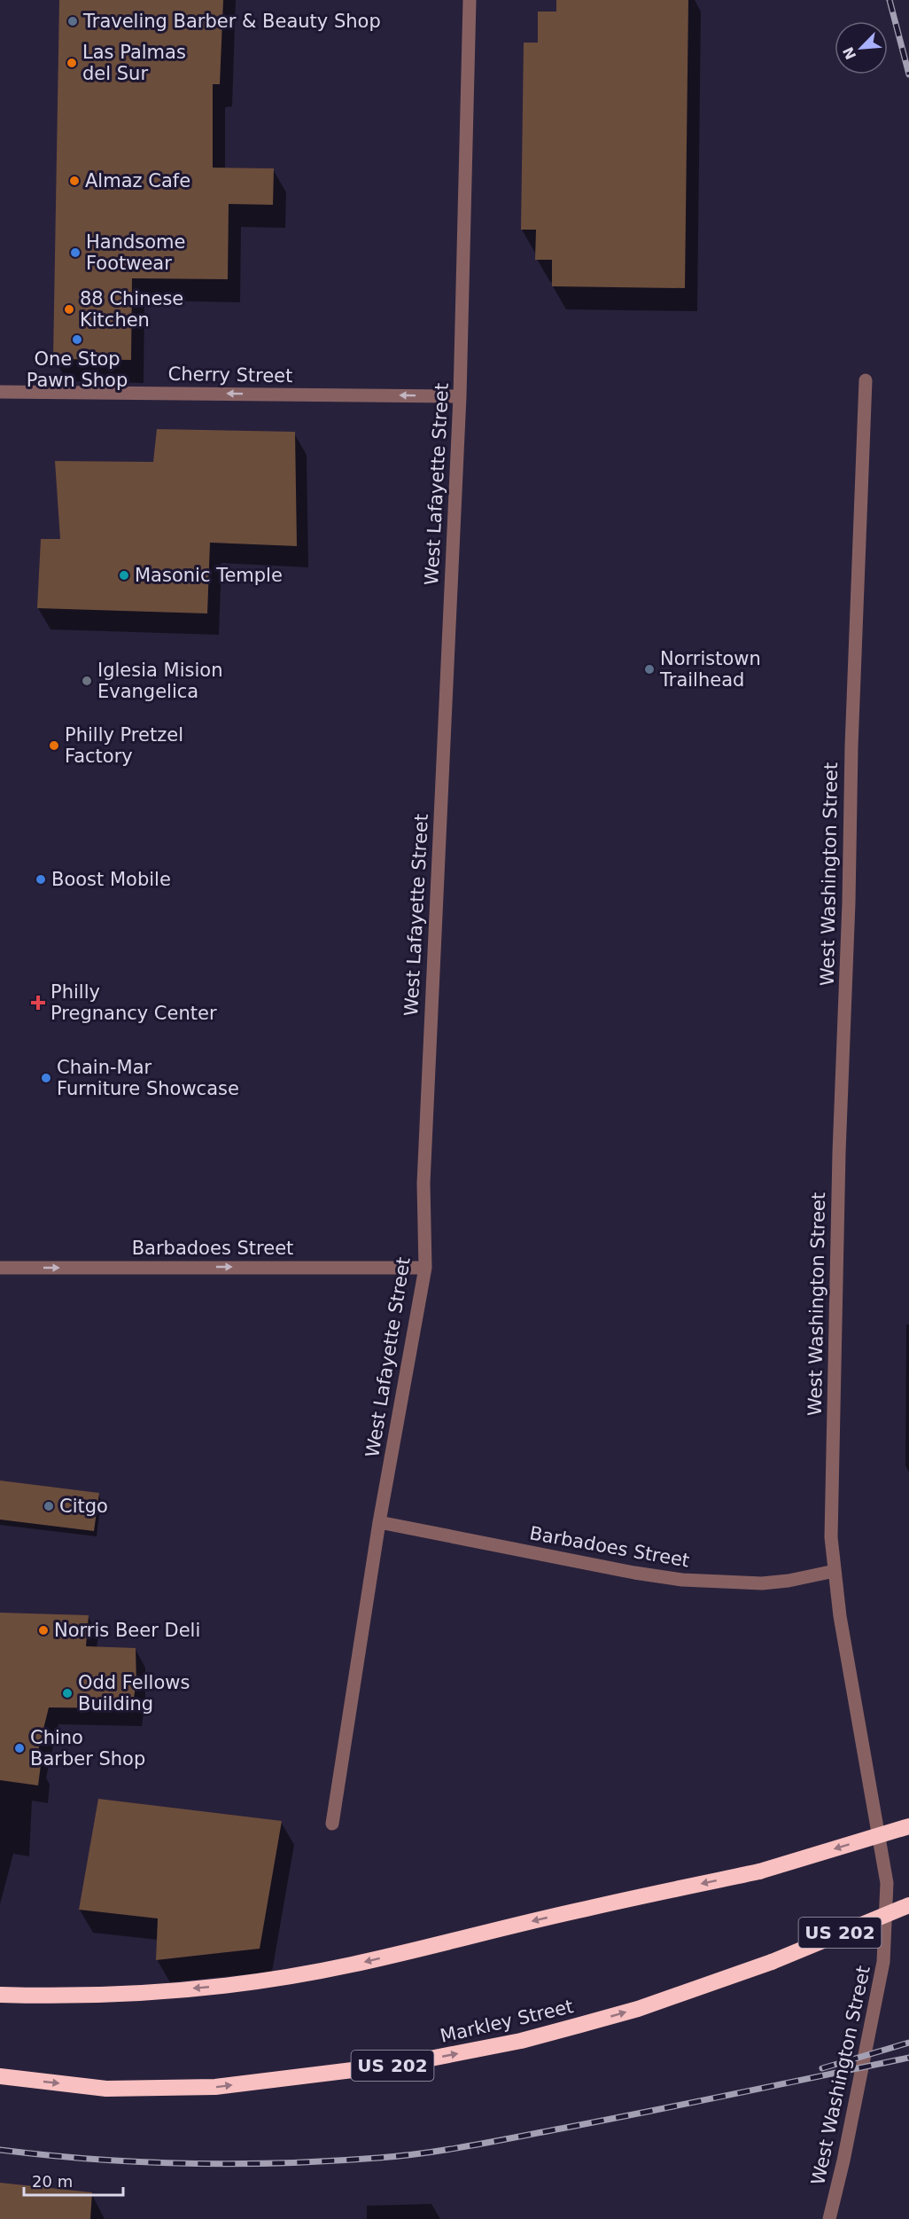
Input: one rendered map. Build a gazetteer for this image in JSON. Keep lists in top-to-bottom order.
{
  "streets": {
    "highway": ["US 202", "Markley Street"],
    "street": [
      "Cherry Street",
      "West Lafayette Street",
      "West Washington Street",
      "Barbadoes Street"
    ]
  },
  "crossings": [
    ["Cherry Street", "West Lafayette Street"],
    ["West Lafayette Street", "Barbadoes Street"],
    ["West Washington Street", "Barbadoes Street"]
  ],
  "one_way": ["Cherry Street", "Barbadoes Street"],
  "places": {
    "other": [
      "Traveling Barber & Beauty Shop",
      "Las Palmas del Sur",
      "Almaz Cafe",
      "Handsome Footwear",
      "88 Chinese Kitchen",
      "One Stop Pawn Shop",
      "Masonic Temple",
      "Norristown Trailhead",
      "Iglesia Mision Evangelica",
      "Philly Pretzel Factory",
      "Boost Mobile",
      "Chain-Mar Furniture Showcase",
      "Citgo",
      "Norris Beer Deli",
      "Odd Fellows Building",
      "Chino Barber Shop"
    ],
    "health": ["Philly Pregnancy Center"]
  },
  "scale_bar": "20 m",
  "north": "bottom left"
}
